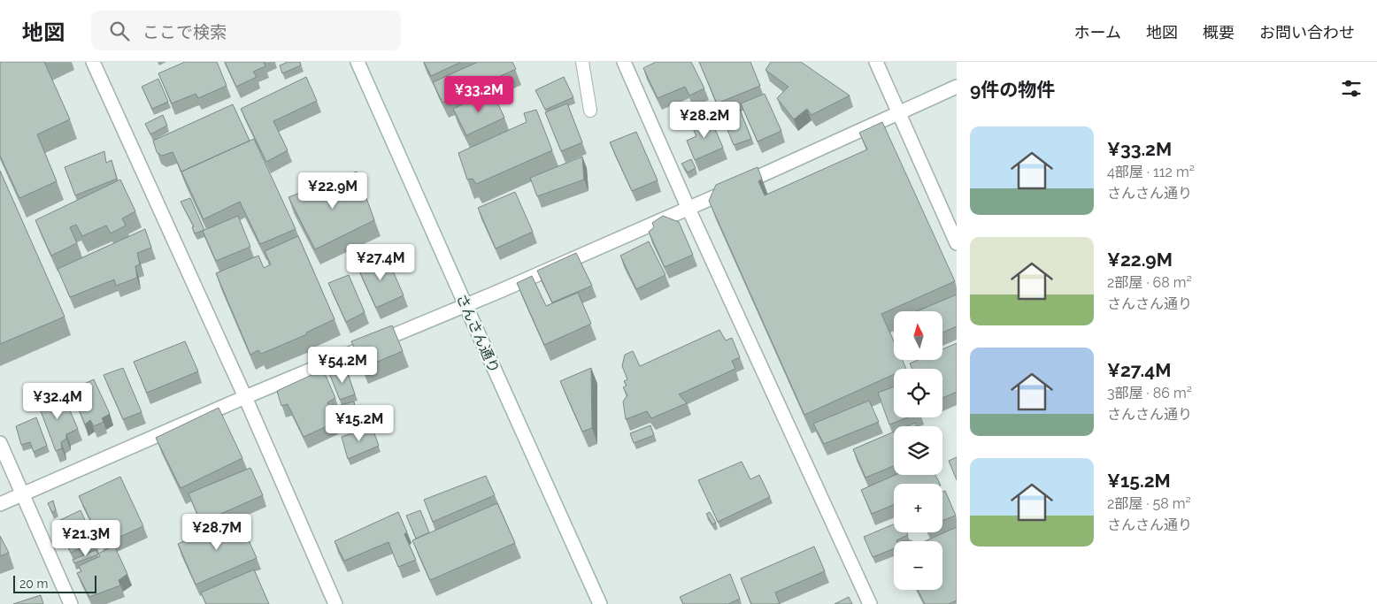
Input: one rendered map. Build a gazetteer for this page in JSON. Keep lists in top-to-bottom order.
{
  "streets": {
    "street": ["さんさん通り"]
  },
  "scale_bar": "20 m",
  "north": "top",
  "page": {
    "header": "地図",
    "search": "ここで検索",
    "nav": [
      "ホーム",
      "地図",
      "概要",
      "お問い合わせ"
    ],
    "heading": "9件の物件",
    "price": [
      "¥33.2M",
      "¥28.2M",
      "¥22.9M",
      "¥27.4M",
      "¥54.2M",
      "¥32.4M",
      "¥15.2M",
      "¥28.7M",
      "¥21.3M"
    ],
    "list": [
      {
        "name": "¥33.2M",
        "note": "4部屋 · 112 m² · さんさん通り"
      },
      {
        "name": "¥22.9M",
        "note": "2部屋 · 68 m² · さんさん通り"
      },
      {
        "name": "¥27.4M",
        "note": "3部屋 · 86 m² · さんさん通り"
      },
      {
        "name": "¥15.2M",
        "note": "2部屋 · 58 m² · さんさん通り"
      }
    ],
    "map_buttons": ["+", "−"],
    "scale": "20 m"
  }
}
